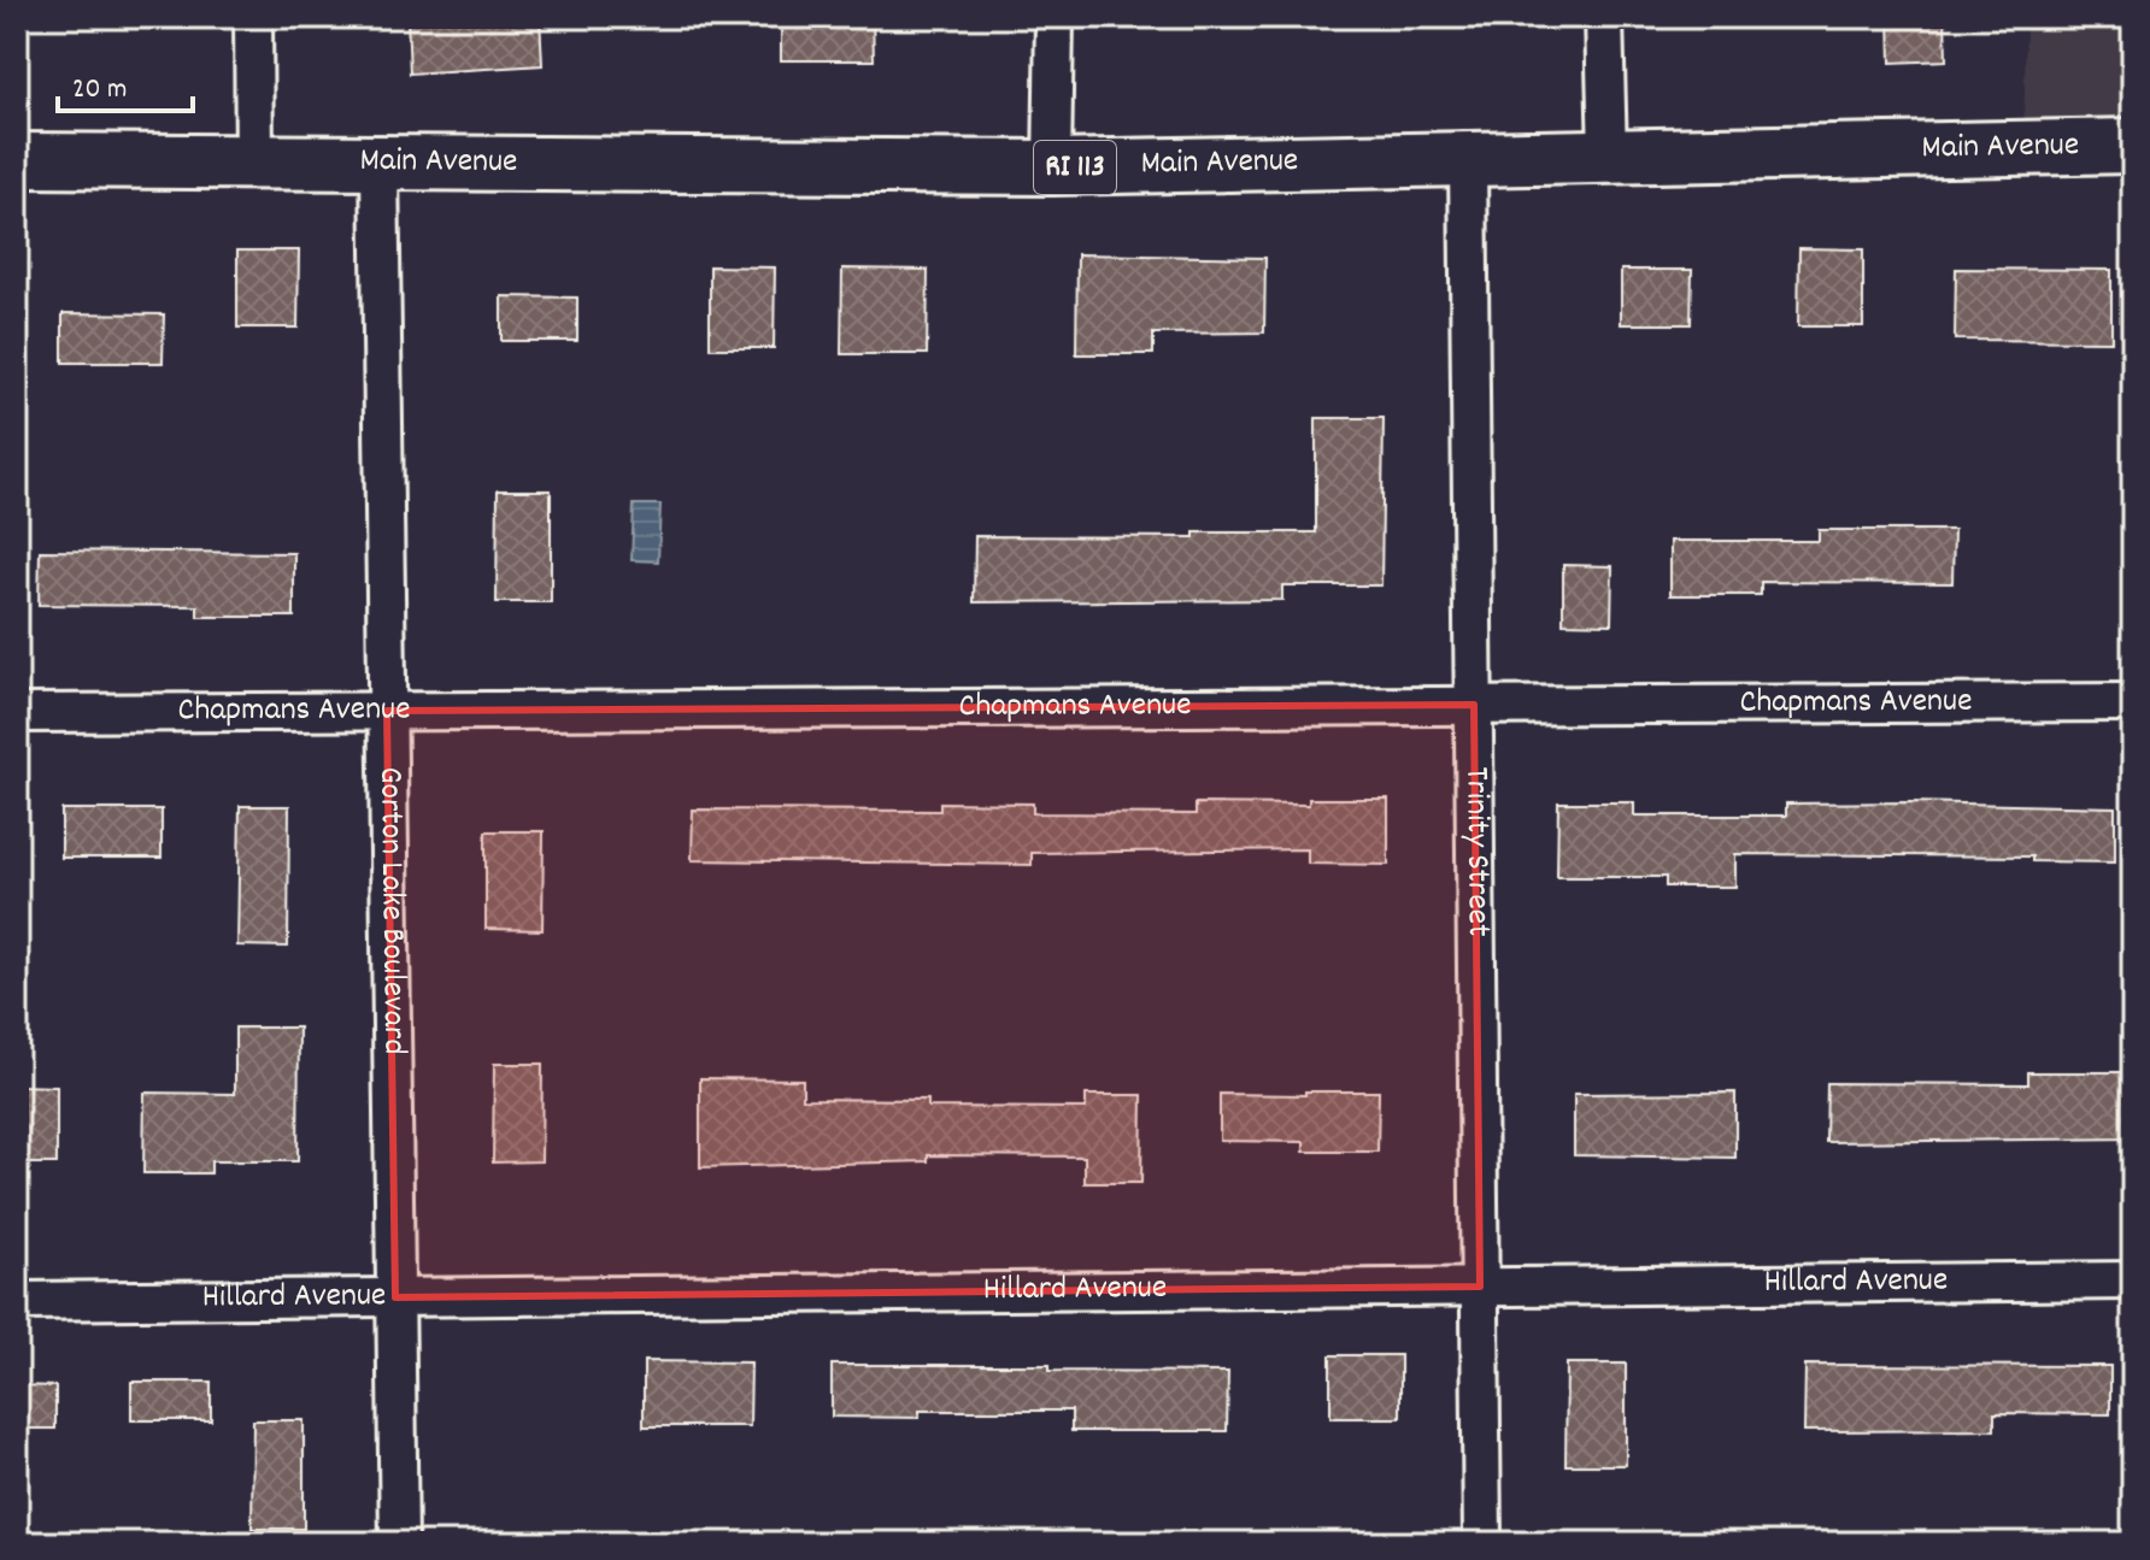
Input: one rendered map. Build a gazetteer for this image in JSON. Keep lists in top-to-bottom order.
{
  "streets": {
    "main road": ["Main Avenue", "RI 113"],
    "street": [
      "Chapmans Avenue",
      "Trinity Street",
      "Gorton Lake Boulevard",
      "Hillard Avenue"
    ]
  },
  "crossings": [
    ["Main Avenue", "Trinity Street"],
    ["Main Avenue", "Gorton Lake Boulevard"],
    ["Chapmans Avenue", "Trinity Street"],
    ["Chapmans Avenue", "Gorton Lake Boulevard"],
    ["Trinity Street", "Hillard Avenue"],
    ["Gorton Lake Boulevard", "Hillard Avenue"]
  ],
  "scale_bar": "20 m"
}
